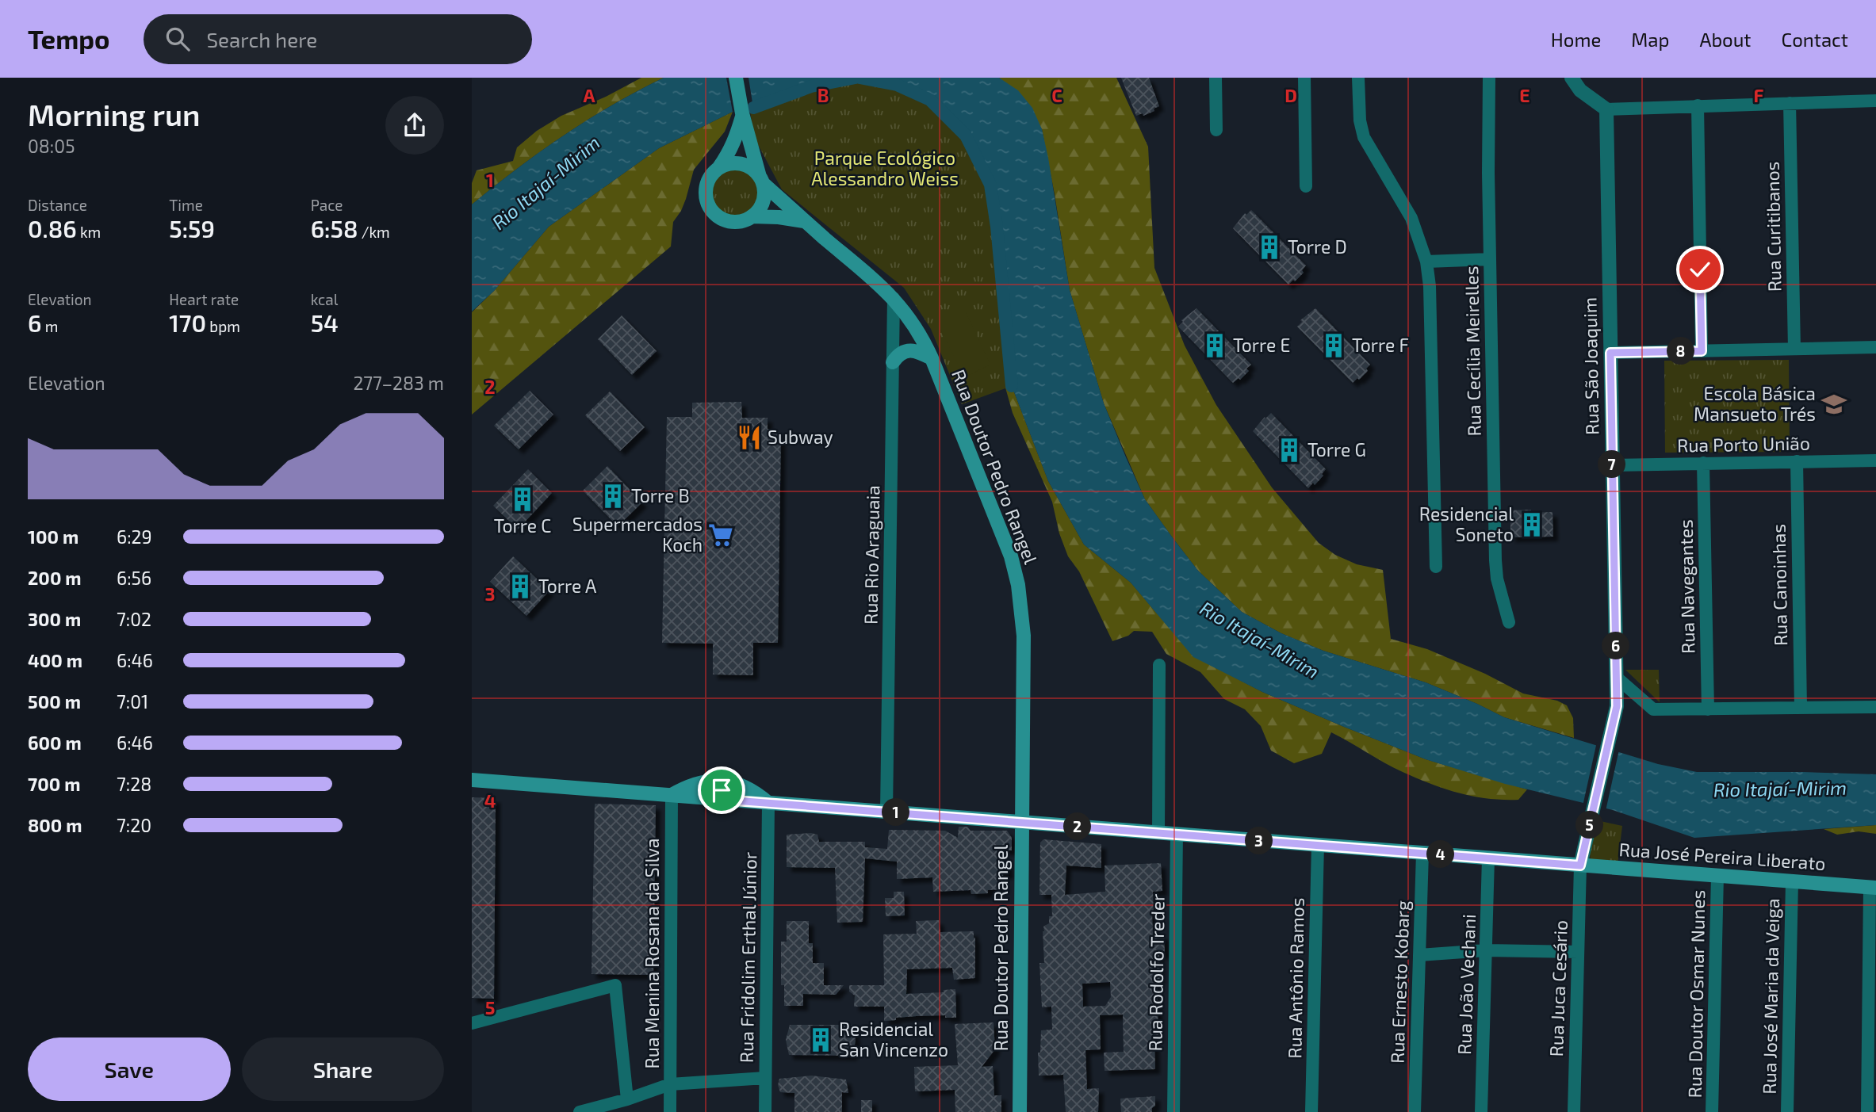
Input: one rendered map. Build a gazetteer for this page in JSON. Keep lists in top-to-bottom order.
{
  "streets": {
    "main road": ["Rua Doutor Pedro Rangel", "Rua José Pereira Liberato"],
    "street": [
      "Rua Curitibanos",
      "Rua Cecília Meirelles",
      "Rua São Joaquim",
      "Rua Porto União",
      "Rua Rio Araguaia",
      "Rua Canoinhas",
      "Rua Navegantes",
      "Rua Menina Rosana da Silva",
      "Rua Fridolim Erthal Júnior",
      "Rua Rodolfo Treder",
      "Rua Antônio Ramos",
      "Rua Ernesto Kobarg",
      "Rua João Vechani",
      "Rua Juca Cesário",
      "Rua Doutor Osmar Nunes",
      "Rua José Maria da Veiga"
    ]
  },
  "crossings": [
    ["Rua São Joaquim", "Rua Porto União"],
    ["Rua São Joaquim", "Rua José Pereira Liberato"],
    ["Rua São Joaquim", "Rua Juca Cesário"],
    ["Rua Porto União", "Rua Canoinhas"],
    ["Rua Porto União", "Rua Navegantes"],
    ["Rua Doutor Pedro Rangel", "Rua Rio Araguaia"],
    ["Rua Doutor Pedro Rangel", "Rua José Pereira Liberato"],
    ["Rua Rio Araguaia", "Rua José Pereira Liberato"],
    ["Rua José Pereira Liberato", "Rua Menina Rosana da Silva"],
    ["Rua José Pereira Liberato", "Rua Fridolim Erthal Júnior"],
    ["Rua José Pereira Liberato", "Rua Rodolfo Treder"],
    ["Rua José Pereira Liberato", "Rua Antônio Ramos"],
    ["Rua José Pereira Liberato", "Rua Ernesto Kobarg"],
    ["Rua José Pereira Liberato", "Rua João Vechani"],
    ["Rua José Pereira Liberato", "Rua Juca Cesário"],
    ["Rua José Pereira Liberato", "Rua Doutor Osmar Nunes"],
    ["Rua José Pereira Liberato", "Rua José Maria da Veiga"]
  ],
  "water": ["Rio Itajaí-Mirim"],
  "parks": ["Parque Ecológico Alessandro Weiss"],
  "places": {
    "building": [
      "Torre D",
      "Torre E",
      "Torre F",
      "Torre G",
      "Torre B",
      "Torre C",
      "Residencial Soneto",
      "Torre A",
      "Residencial San Vincenzo"
    ],
    "school or university": ["Escola Básica Mansueto Trés"],
    "restaurant": ["Subway"],
    "supermarket": ["Supermercados Koch"]
  },
  "page": {
    "header": "Tempo",
    "search": "Search here",
    "nav": [
      "Home",
      "Map",
      "About",
      "Contact"
    ],
    "heading": ["Morning run", "08:05"],
    "stats": [
      ["Distance", "0.86 km"],
      ["Time", "5:59"],
      ["Pace", "6:58 /km"],
      ["Elevation", "6 m"],
      ["Heart rate", "170 bpm"],
      ["kcal", "54"]
    ],
    "pins": [
      "8",
      "7",
      "6",
      "1",
      "5",
      "2",
      "3",
      "4"
    ],
    "chart": ["Elevation", "277–283 m"],
    "list": [
      {
        "name": "100 m",
        "note": "6:29"
      },
      {
        "name": "200 m",
        "note": "6:56"
      },
      {
        "name": "300 m",
        "note": "7:02"
      },
      {
        "name": "400 m",
        "note": "6:46"
      },
      {
        "name": "500 m",
        "note": "7:01"
      },
      {
        "name": "600 m",
        "note": "6:46"
      },
      {
        "name": "700 m",
        "note": "7:28"
      },
      {
        "name": "800 m",
        "note": "7:20"
      }
    ],
    "buttons": ["Save", "Share"]
  },
  "grid": {
    "columns": [
      "A",
      "B",
      "C",
      "D",
      "E",
      "F"
    ],
    "rows": [
      "1",
      "2",
      "3",
      "4",
      "5"
    ]
  }
}
